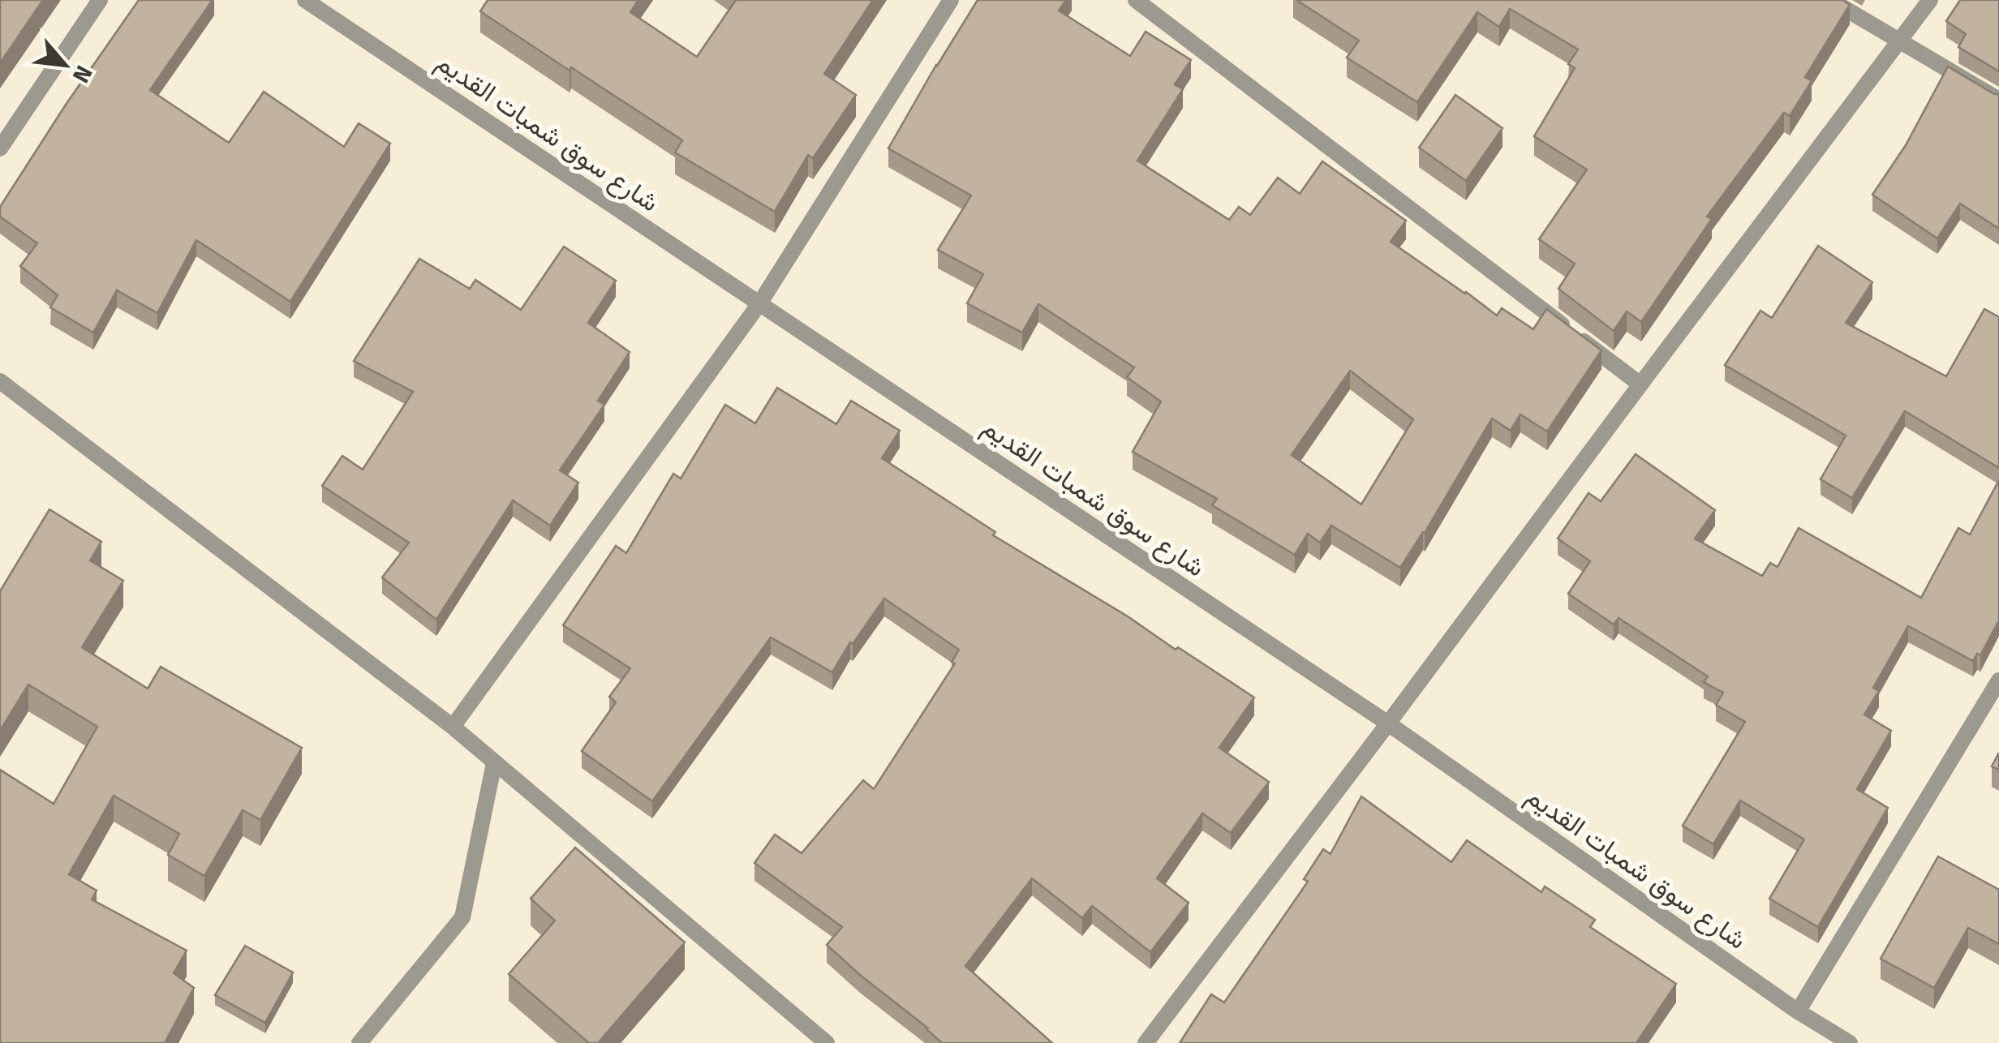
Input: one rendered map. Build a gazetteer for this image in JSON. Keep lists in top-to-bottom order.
{
  "streets": {
    "street": ["شارع سوق شمبات القديم"]
  },
  "north": "bottom right"
}
